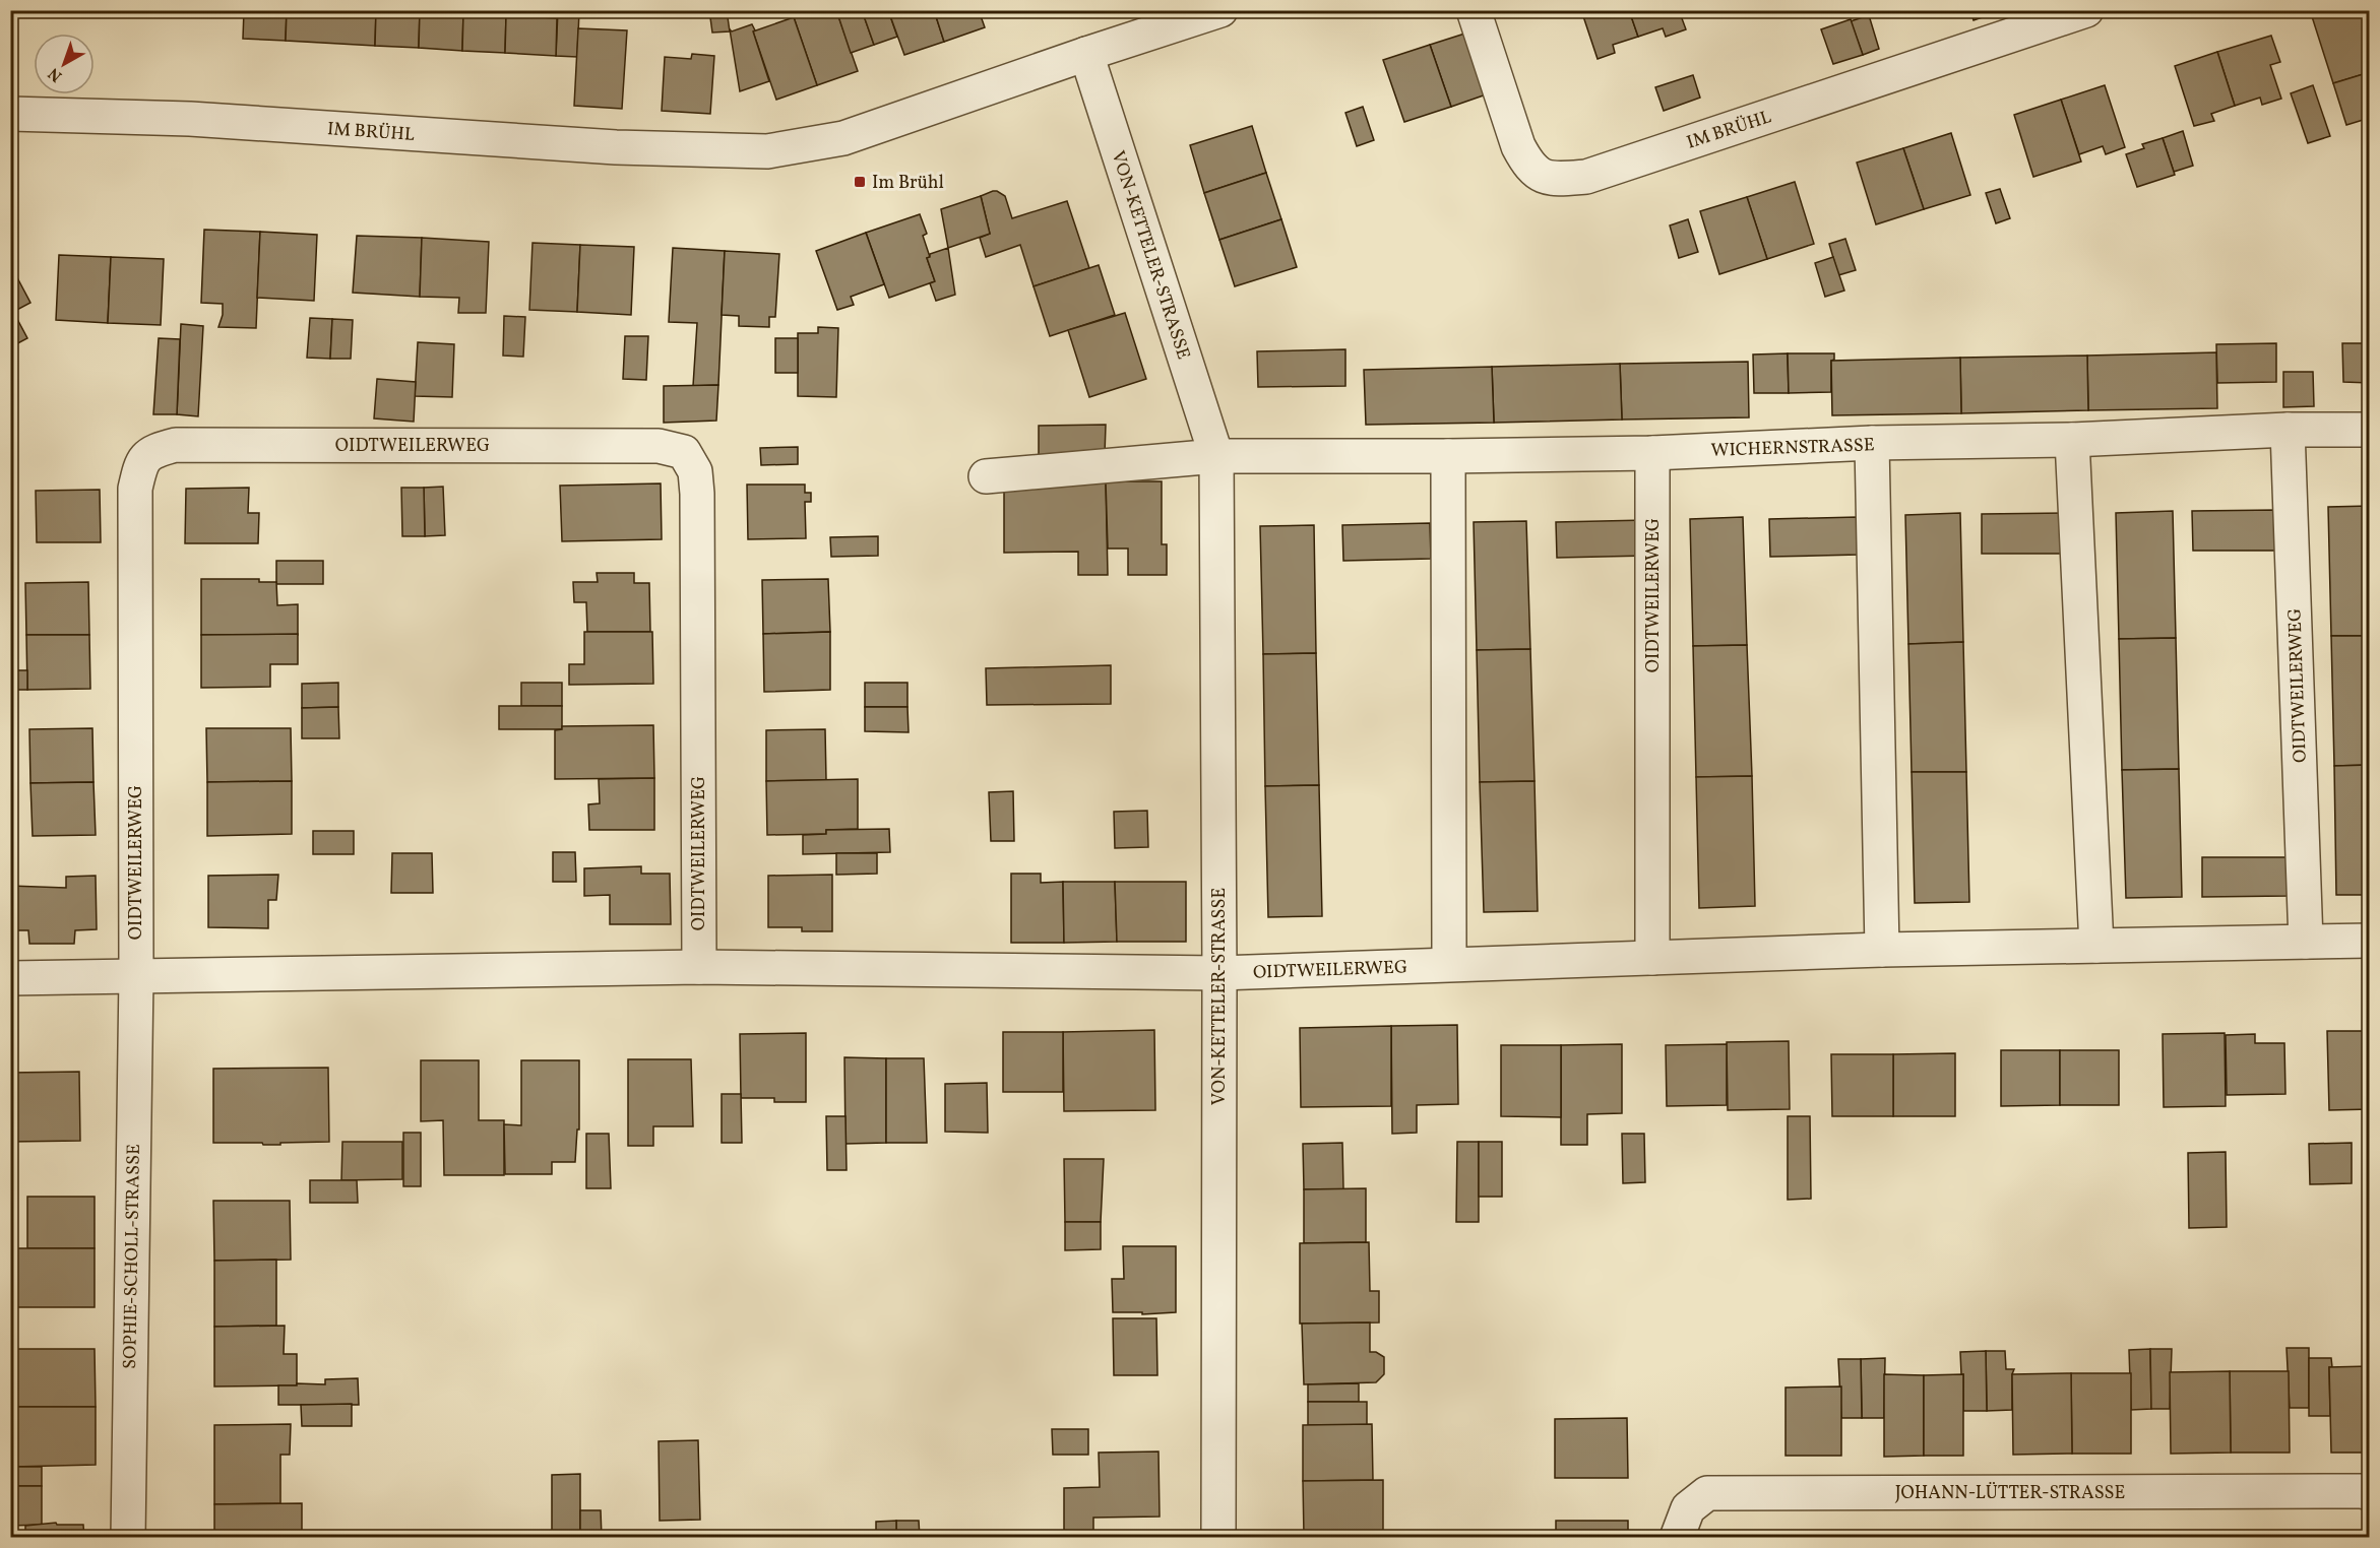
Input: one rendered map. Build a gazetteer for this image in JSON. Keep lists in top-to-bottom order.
{
  "streets": {
    "street": [
      "IM BRÜHL",
      "VON-KETTELER-STRASSE",
      "OIDTWEILERWEG",
      "WICHERNSTRASSE",
      "SOPHIE-SCHOLL-STRASSE",
      "JOHANN-LÜTTER-STRASSE"
    ]
  },
  "crossings": [
    ["IM BRÜHL", "VON-KETTELER-STRASSE"],
    ["VON-KETTELER-STRASSE", "OIDTWEILERWEG"],
    ["VON-KETTELER-STRASSE", "WICHERNSTRASSE"],
    ["OIDTWEILERWEG", "WICHERNSTRASSE"],
    ["OIDTWEILERWEG", "SOPHIE-SCHOLL-STRASSE"]
  ],
  "places": {
    "transit": ["Im Brühl"]
  },
  "north": "bottom left"
}
